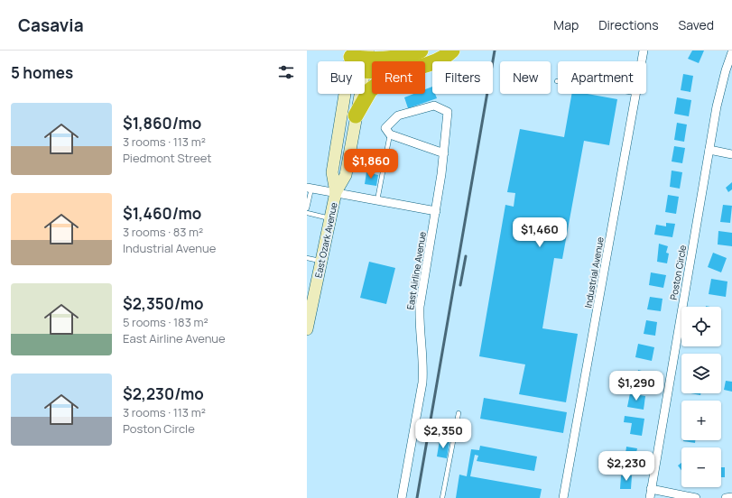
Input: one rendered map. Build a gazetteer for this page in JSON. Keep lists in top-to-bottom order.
{
  "streets": {
    "main road": ["East Ozark Avenue"],
    "street": ["East Airline Avenue", "Industrial Avenue", "Poston Circle"]
  },
  "page": {
    "header": "Casavia",
    "nav": ["Map", "Directions", "Saved"],
    "heading": "5 homes",
    "chip": [
      "Buy",
      "Rent",
      "Filters",
      "New",
      "Apartment"
    ],
    "list": [
      {
        "name": "$1,860/mo",
        "note": "3 rooms · 113 m² · Piedmont Street"
      },
      {
        "name": "$1,460/mo",
        "note": "3 rooms · 83 m² · Industrial Avenue"
      },
      {
        "name": "$2,350/mo",
        "note": "5 rooms · 183 m² · East Airline Avenue"
      },
      {
        "name": "$2,230/mo",
        "note": "3 rooms · 113 m² · Poston Circle"
      }
    ],
    "price": [
      "$1,860",
      "$1,460",
      "$1,290",
      "$2,350",
      "$2,230"
    ],
    "map_buttons": ["+", "−"]
  }
}
